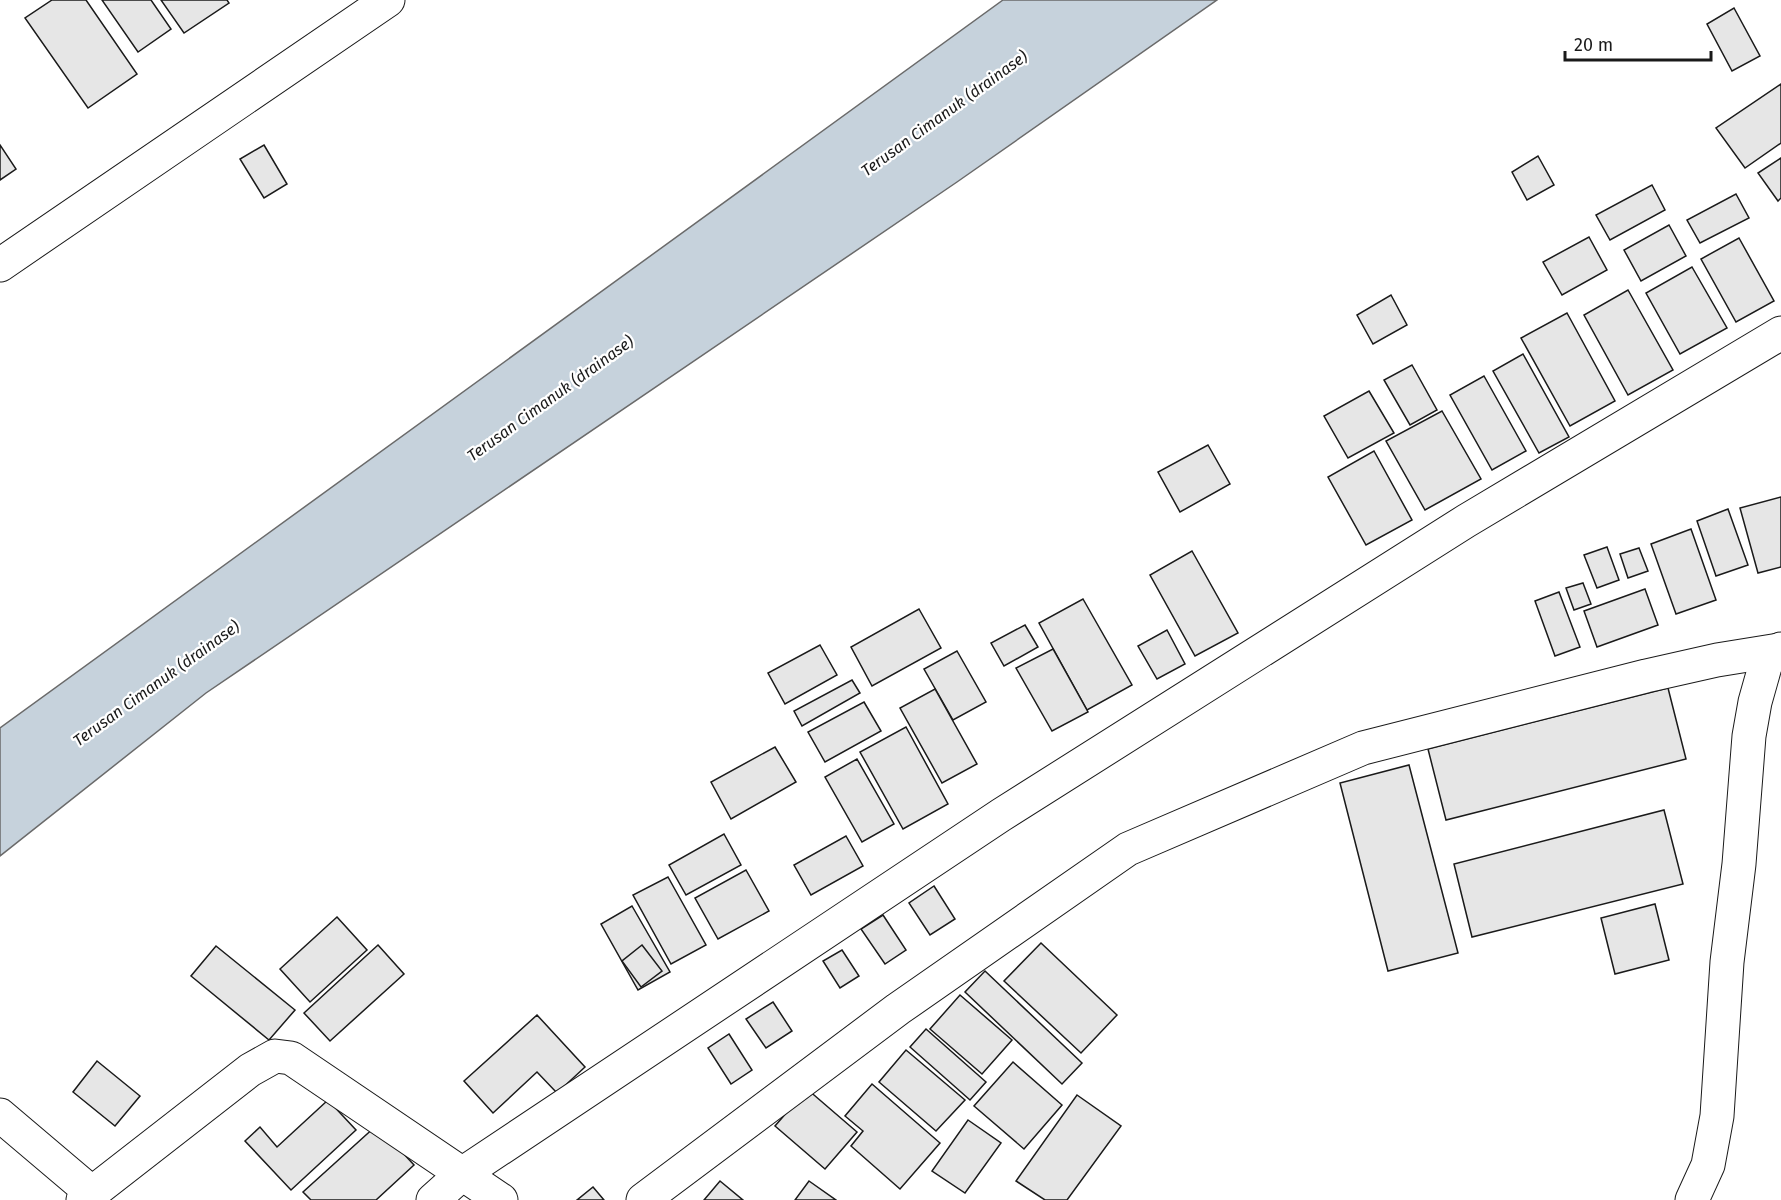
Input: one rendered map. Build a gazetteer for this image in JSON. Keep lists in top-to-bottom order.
{
  "water": ["Terusan Cimanuk (drainase)"],
  "scale_bar": "20 m"
}
